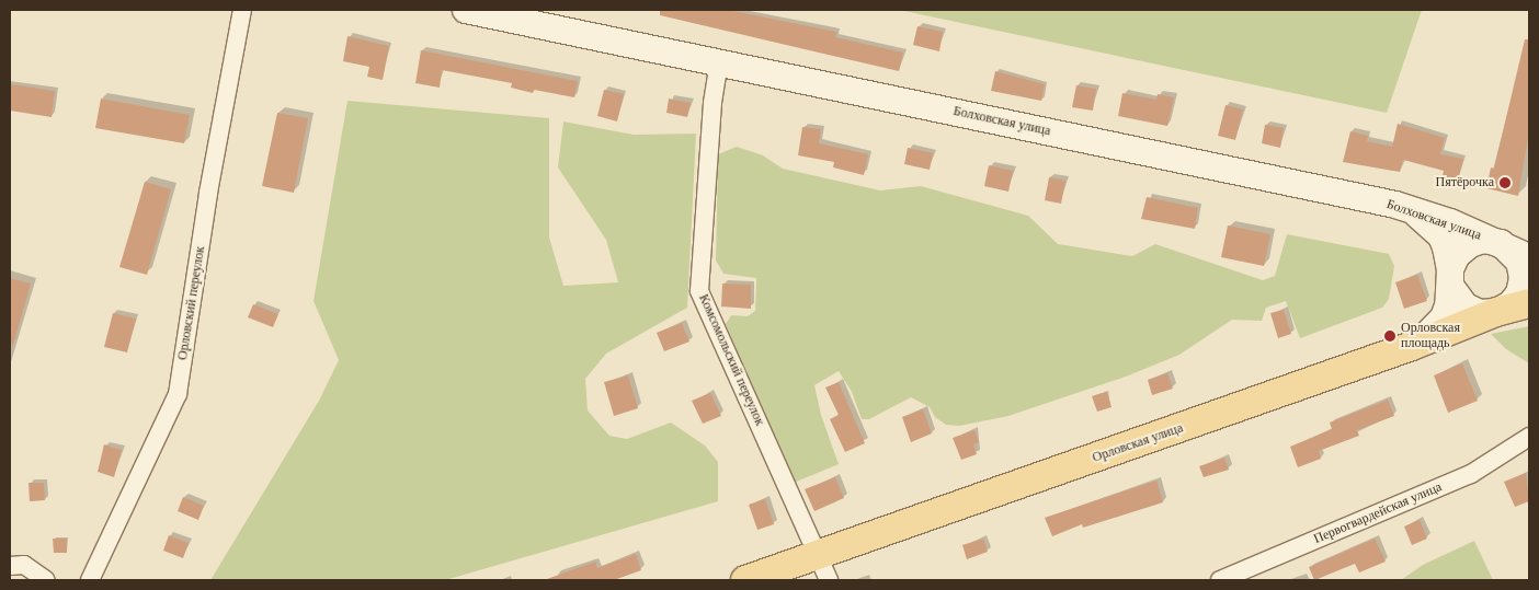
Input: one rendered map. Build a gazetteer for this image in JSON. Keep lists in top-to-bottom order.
{
  "streets": {
    "main road": ["Болховская улица", "Орловская улица"],
    "street": ["Орловский переулок", "Комсомольский переулок", "Первогвардейская улица"]
  },
  "crossings": [
    ["Болховская улица", "Комсомольский переулок"],
    ["Болховская улица", "Орловская улица"],
    ["Комсомольский переулок", "Орловская улица"]
  ],
  "places": ["Пятёрочка", "Орловская площадь"]
}
